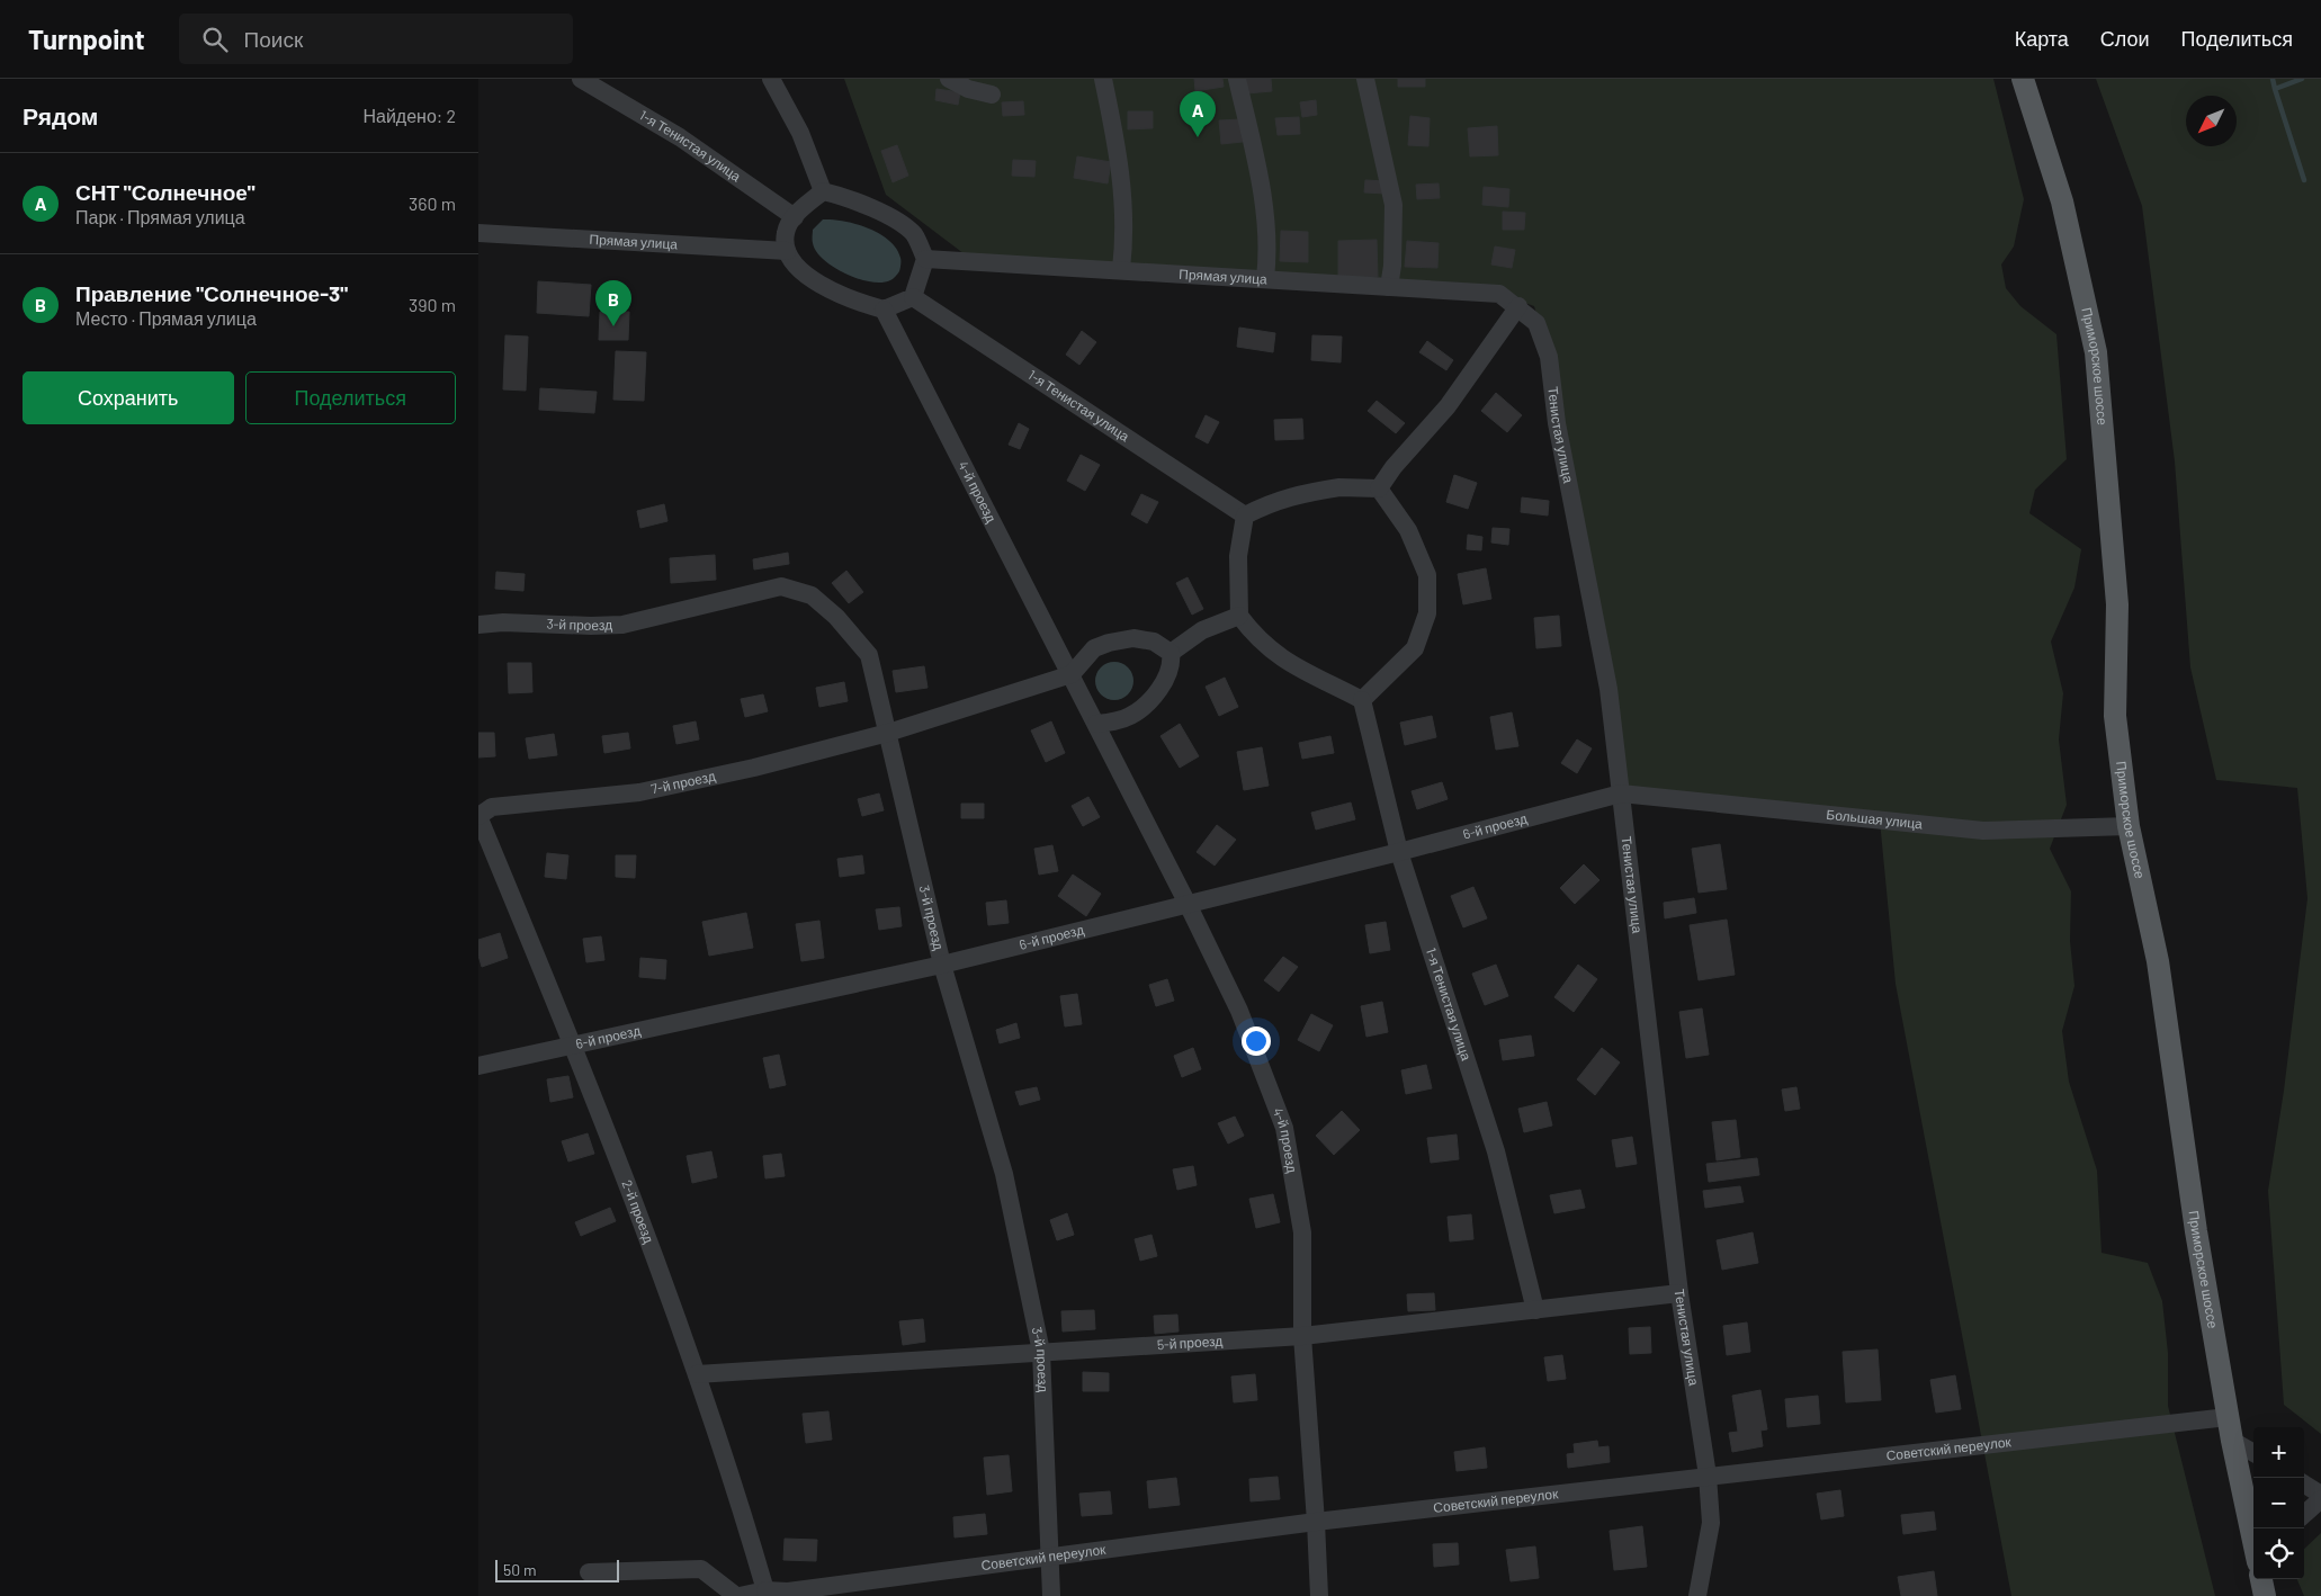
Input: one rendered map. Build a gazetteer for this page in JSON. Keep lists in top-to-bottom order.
{
  "streets": {
    "main road": ["Приморское шоссе"],
    "street": [
      "1-я Тенистая улица",
      "Прямая улица",
      "Тенистая улица",
      "4-й проезд",
      "3-й проезд",
      "7-й проезд",
      "Большая улица",
      "6-й проезд",
      "2-й проезд",
      "5-й проезд",
      "Советский переулок"
    ]
  },
  "crossings": [
    ["1-я Тенистая улица", "Прямая улица"],
    ["1-я Тенистая улица", "4-й проезд"],
    ["1-я Тенистая улица", "6-й проезд"],
    ["1-я Тенистая улица", "5-й проезд"],
    ["Прямая улица", "Тенистая улица"],
    ["Прямая улица", "4-й проезд"],
    ["Приморское шоссе", "Большая улица"],
    ["Приморское шоссе", "Советский переулок"],
    ["Тенистая улица", "Большая улица"],
    ["Тенистая улица", "6-й проезд"],
    ["Тенистая улица", "5-й проезд"],
    ["Тенистая улица", "Советский переулок"],
    ["4-й проезд", "7-й проезд"],
    ["4-й проезд", "6-й проезд"],
    ["4-й проезд", "5-й проезд"],
    ["4-й проезд", "Советский переулок"],
    ["3-й проезд", "7-й проезд"],
    ["3-й проезд", "6-й проезд"],
    ["3-й проезд", "5-й проезд"],
    ["3-й проезд", "Советский переулок"],
    ["7-й проезд", "2-й проезд"],
    ["Большая улица", "6-й проезд"],
    ["6-й проезд", "2-й проезд"],
    ["2-й проезд", "5-й проезд"],
    ["2-й проезд", "Советский переулок"]
  ],
  "scale_bar": "50 m",
  "north": "bottom left",
  "page": {
    "header": "Turnpoint",
    "search": "Поиск",
    "nav": ["Карта", "Слои", "Поделиться"],
    "heading": ["Рядом", "Найдено: 2"],
    "pins": ["A", "B"],
    "list": [
      {
        "mark": "A",
        "name": "СНТ \"Солнечное\"",
        "note": "Парк · Прямая улица",
        "value": "360 m"
      },
      {
        "mark": "B",
        "name": "Правление \"Солнечное-3\"",
        "note": "Место · Прямая улица",
        "value": "390 m"
      }
    ],
    "buttons": ["Сохранить", "Поделиться"],
    "map_buttons": ["+", "−"],
    "scale": "50 m"
  }
}
